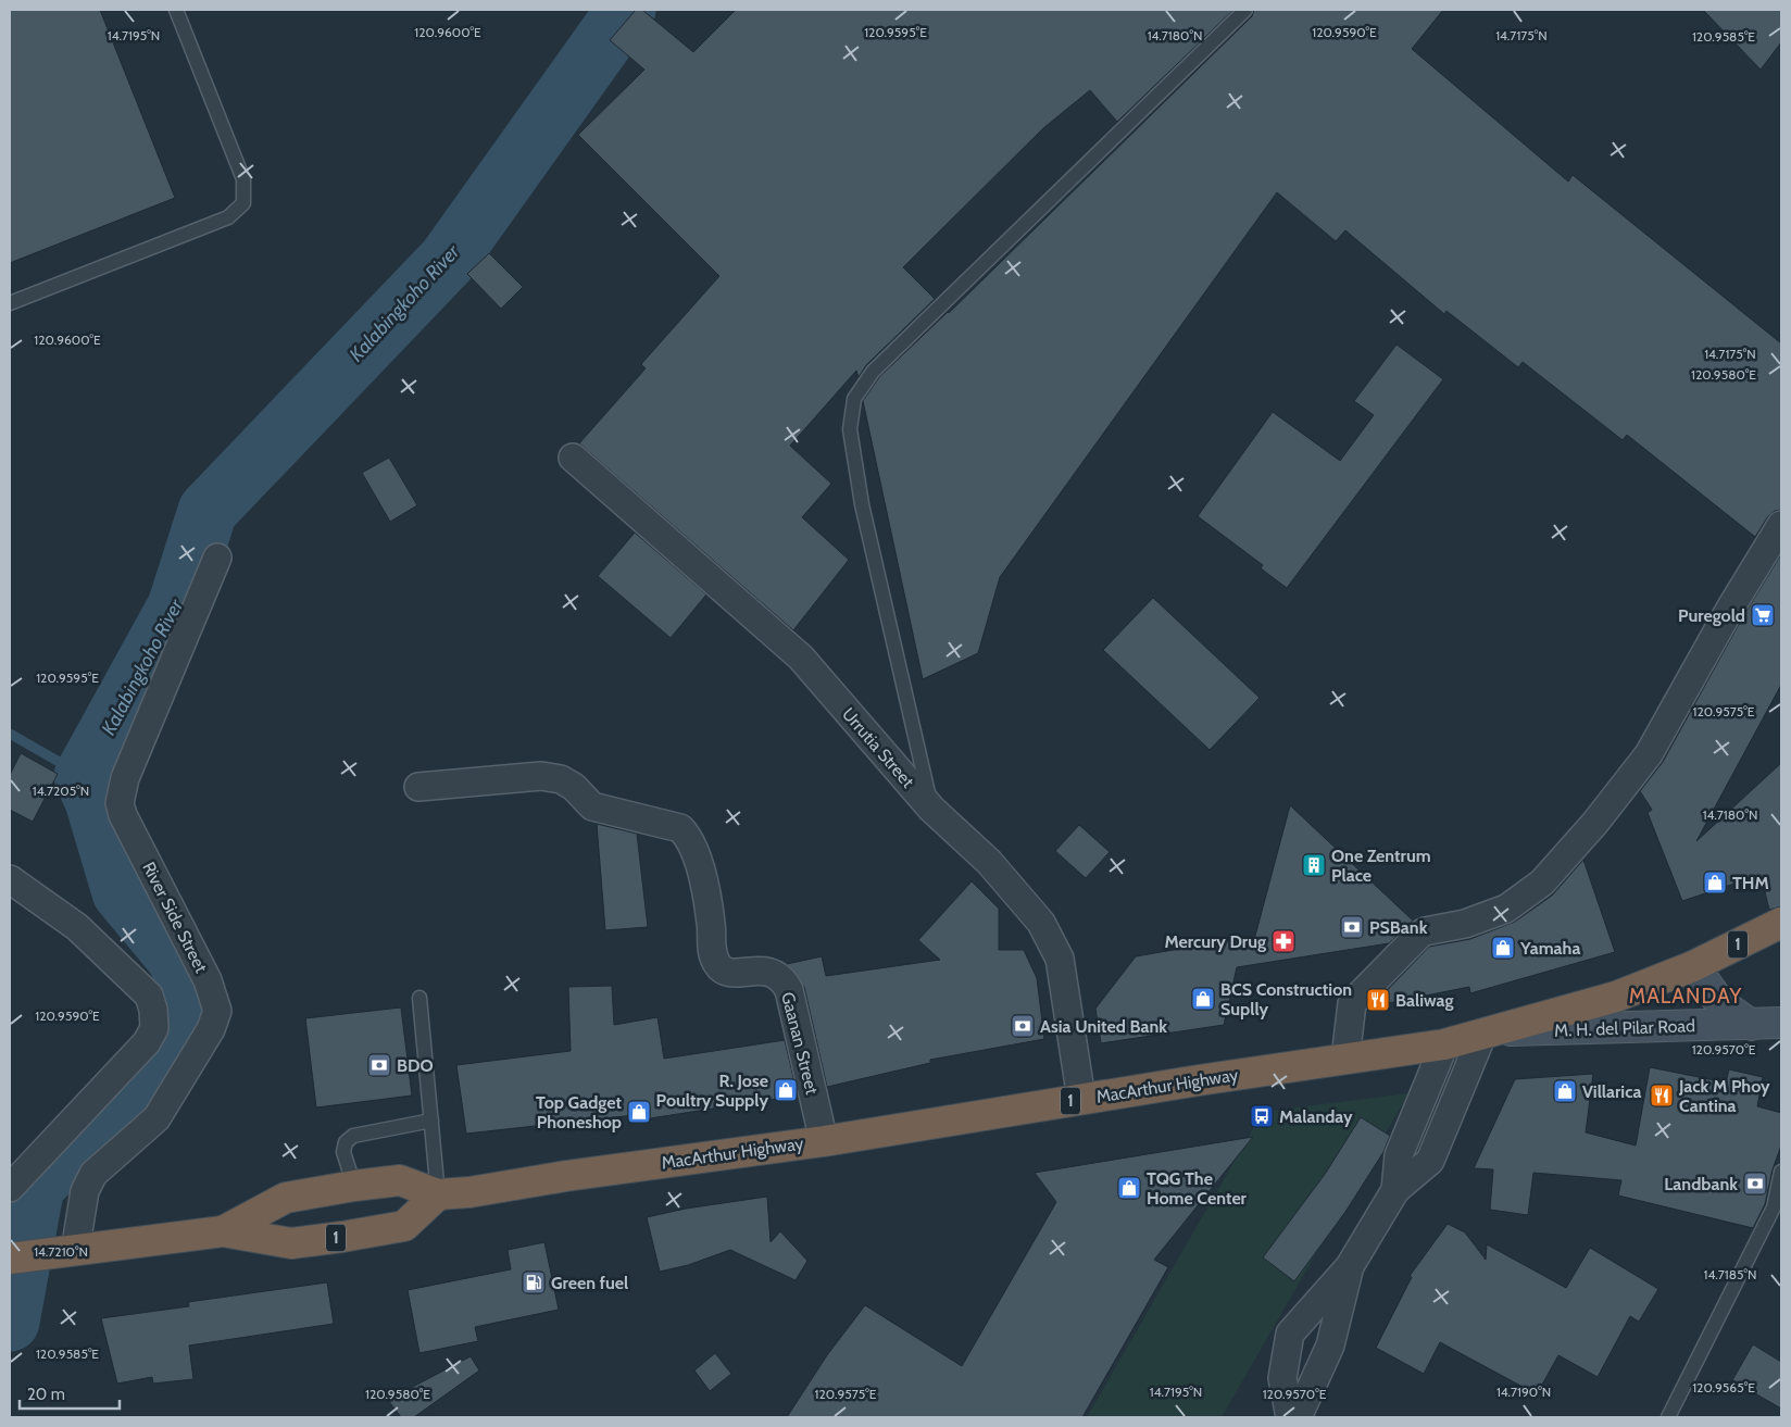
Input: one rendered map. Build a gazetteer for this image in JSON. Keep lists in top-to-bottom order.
{
  "streets": {
    "highway": ["1", "MacArthur Highway"],
    "main road": ["M. H. del Pilar Road"],
    "street": ["Urrutia Street", "River Side Street", "Gaanan Street"]
  },
  "crossings": [
    ["Urrutia Street", "MacArthur Highway"],
    ["River Side Street", "MacArthur Highway"],
    ["M. H. del Pilar Road", "MacArthur Highway"],
    ["Gaanan Street", "MacArthur Highway"]
  ],
  "districts": ["MALANDAY"],
  "water": ["Kalabingkoho River"],
  "places": {
    "supermarket": ["Puregold"],
    "building": ["One Zentrum Place"],
    "shop": [
      "THM",
      "Yamaha",
      "BCS Construction Suplly",
      "R. Jose Poultry Supply",
      "Villarica",
      "Top Gadget Phoneshop",
      "TQG The Home Center"
    ],
    "bank": [
      "PSBank",
      "Asia United Bank",
      "BDO",
      "Landbank"
    ],
    "pharmacy": ["Mercury Drug"],
    "restaurant": ["Baliwag", "Jack M Phoy Cantina"],
    "bus stop": ["Malanday"],
    "fuel station": ["Green fuel"]
  },
  "scale_bar": "20 m",
  "coordinates": [
    "120.9600°E",
    "120.9595°E",
    "120.9590°E",
    "14.7195°N",
    "14.7180°N",
    "14.7175°N",
    "120.9585°E",
    "120.9580°E",
    "120.9575°E",
    "14.7205°N",
    "120.9570°E",
    "14.7210°N",
    "14.7185°N",
    "120.9565°E",
    "14.7190°N"
  ]
}
